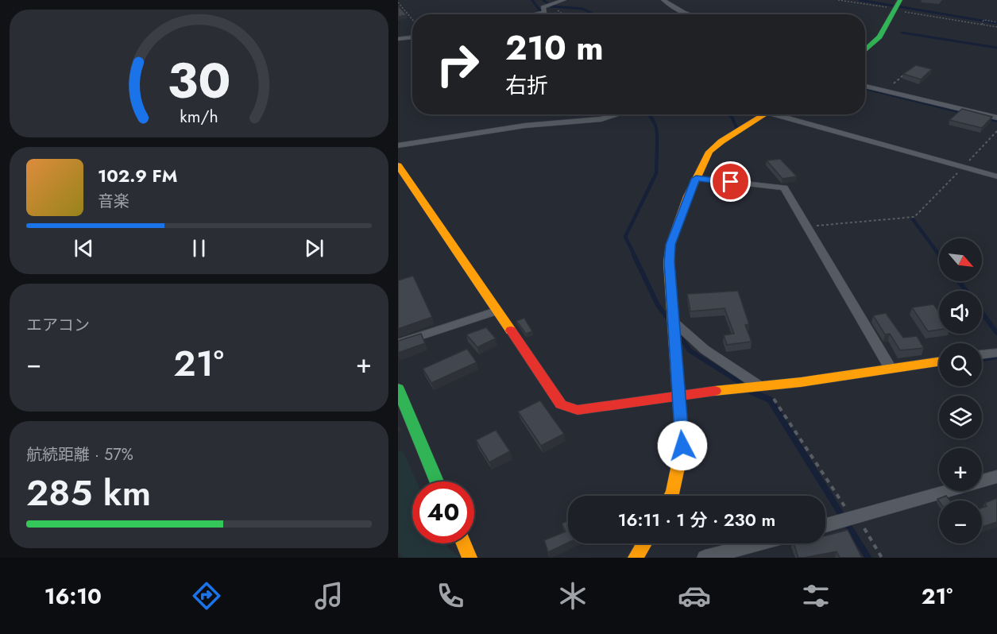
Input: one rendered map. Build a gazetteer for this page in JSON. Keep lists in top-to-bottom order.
{
  "north": "bottom right",
  "page": {
    "turn": ["210 m", "右折"],
    "song": ["102.9 FM", "音楽"],
    "map_buttons": ["+", "−"],
    "tile": [
      "エアコン",
      ["航続距離 · 57%", "285 km"]
    ],
    "heat": ["−", "21°", "+"],
    "limit": "40",
    "trip": "16:11 · 1 分 · 230 m",
    "tabs": ["16:10", "21°"],
    "gauge": ["30", "km/h"]
  }
}
